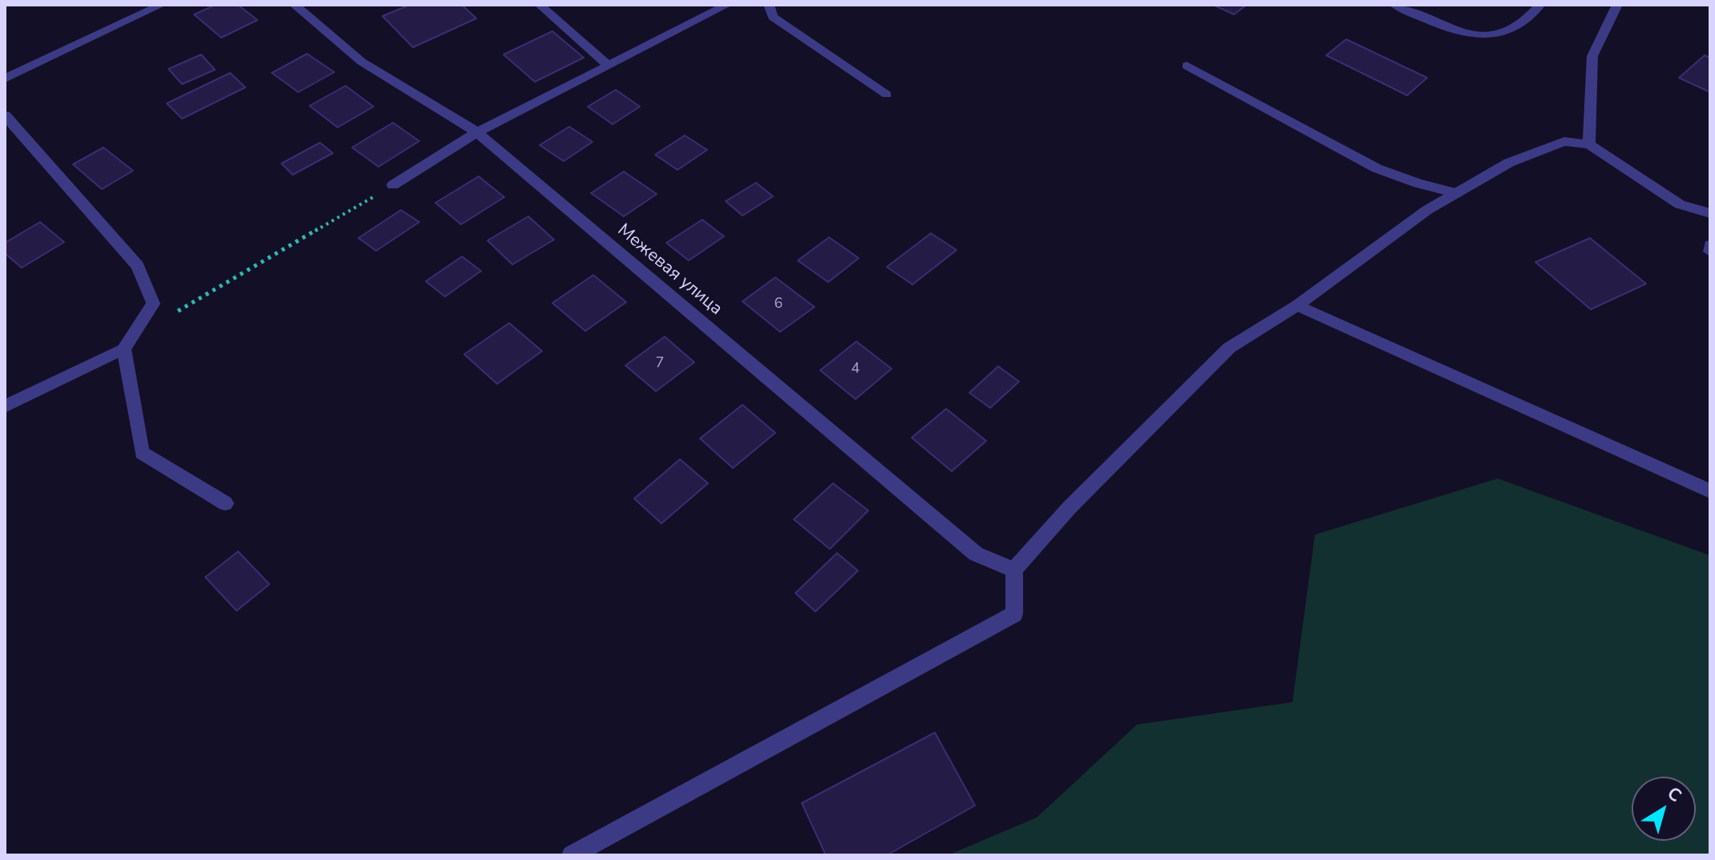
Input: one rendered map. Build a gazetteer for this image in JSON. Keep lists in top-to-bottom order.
{
  "streets": {
    "street": ["Межевая улица"]
  },
  "house_numbers": ["6", "7", "4"],
  "north": "top right"
}
